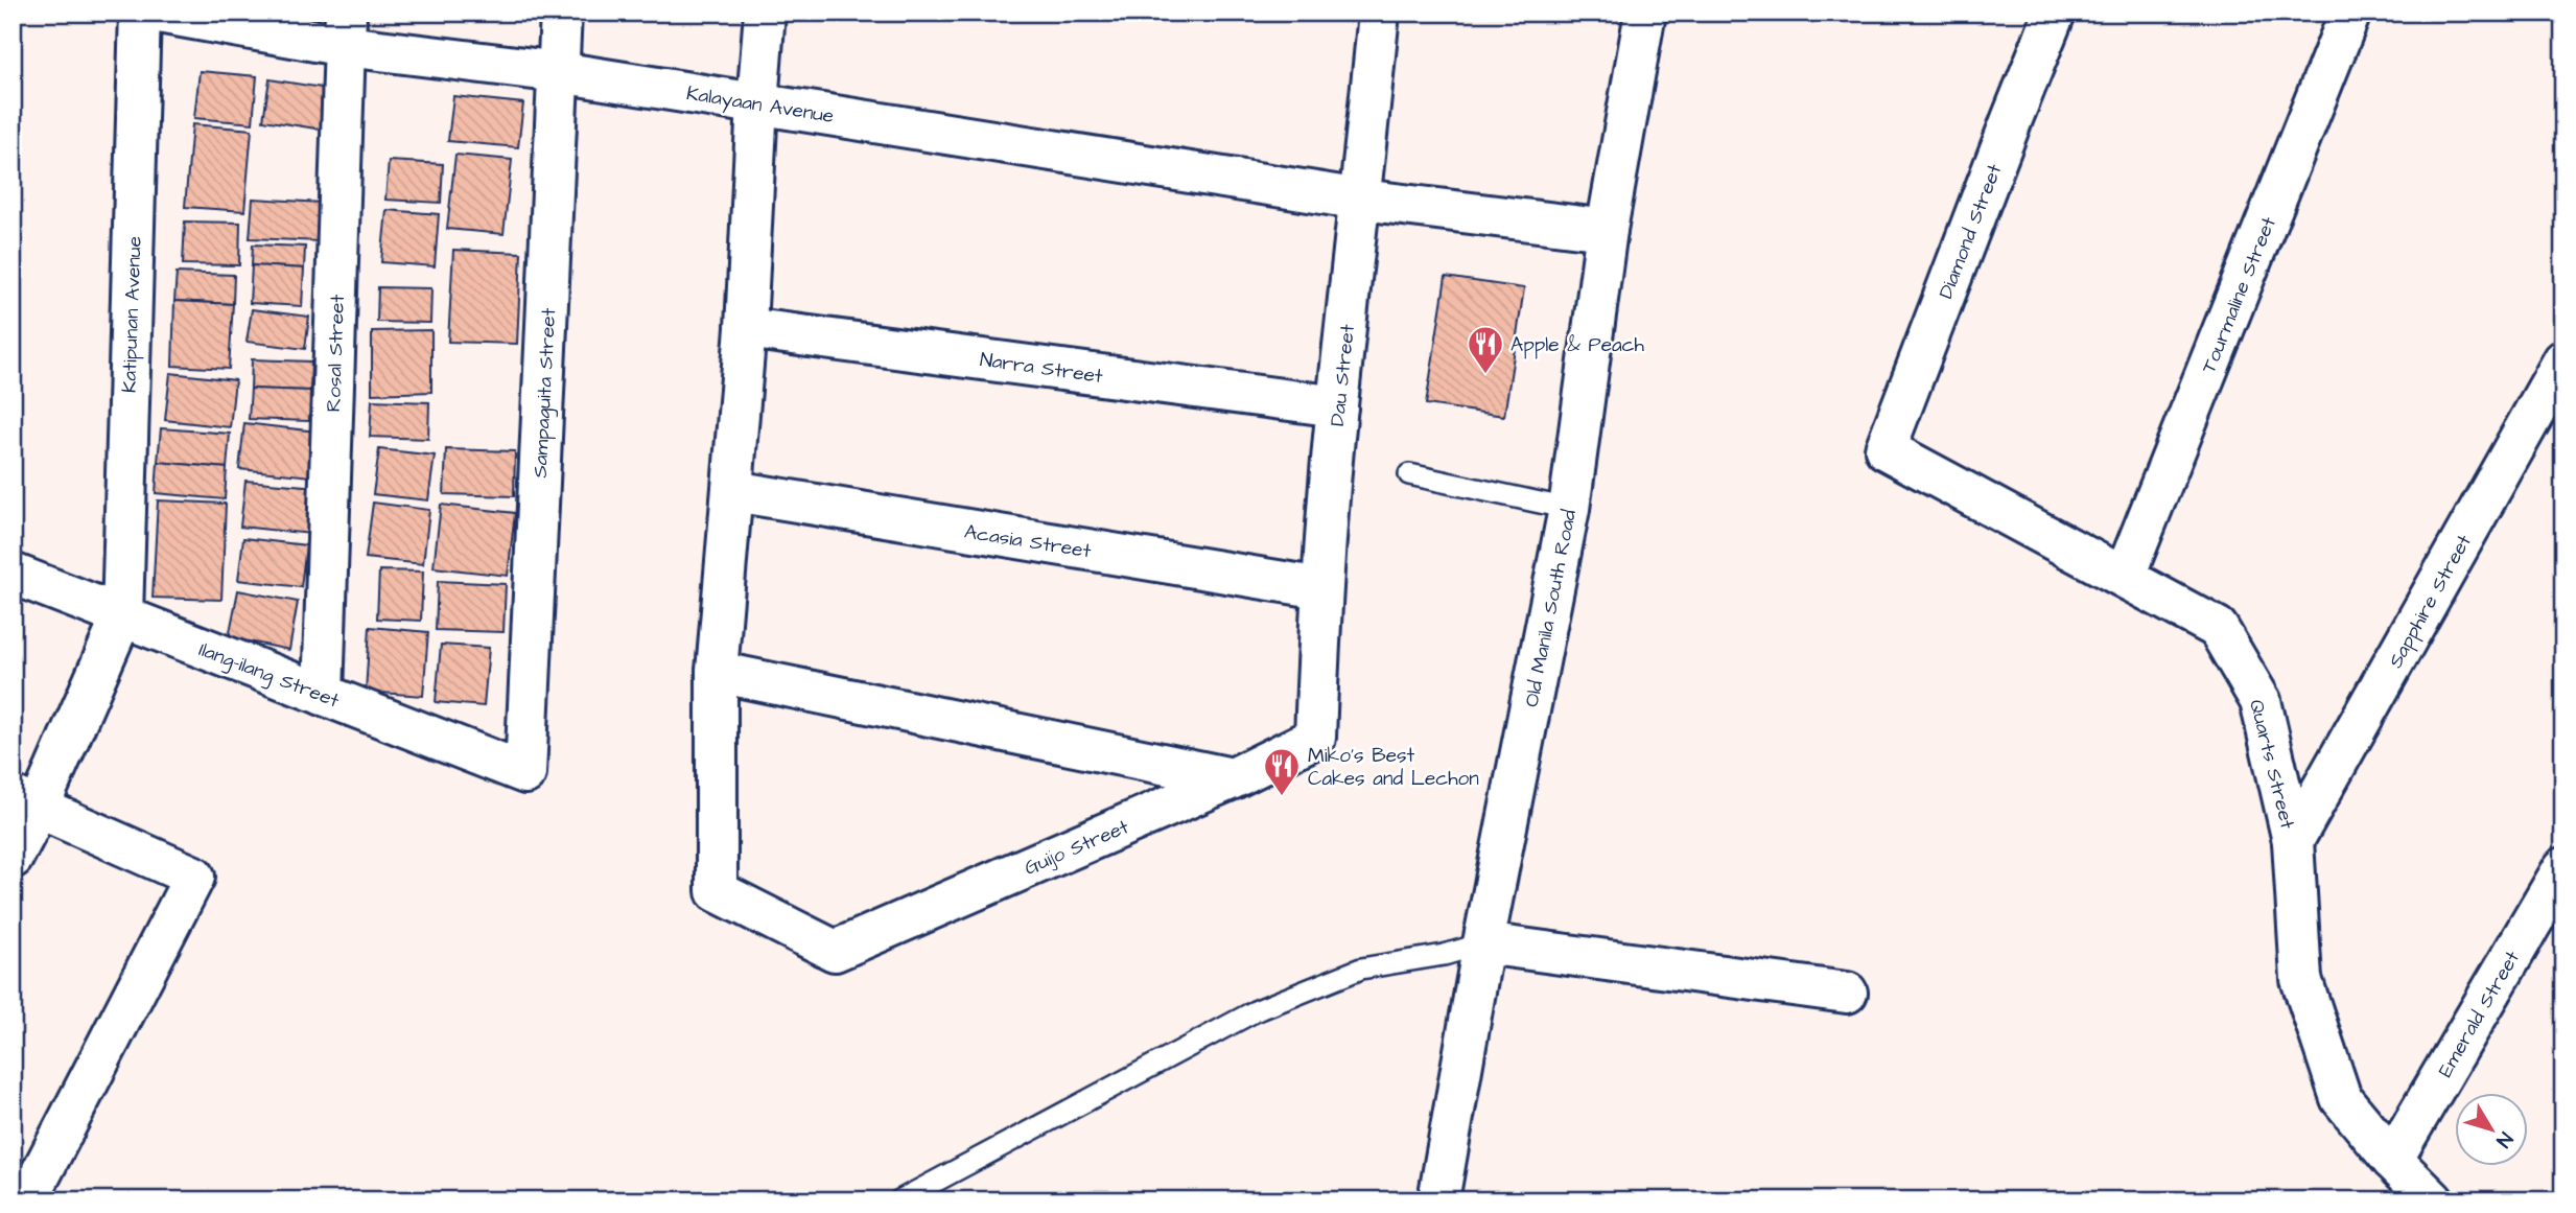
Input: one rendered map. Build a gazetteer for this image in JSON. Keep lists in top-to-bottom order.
{
  "streets": {
    "street": [
      "Kalayaan Avenue",
      "Diamond Street",
      "Tourmaline Street",
      "Katipunan Avenue",
      "Rosal Street",
      "Narra Street",
      "Dau Street",
      "Sampaguita Street",
      "Acasia Street",
      "Sapphire Street",
      "Old Manila South Road",
      "Ilang-ilang Street",
      "Quarts Street",
      "Guijo Street",
      "Emerald Street"
    ]
  },
  "crossings": [
    ["Kalayaan Avenue", "Rosal Street"],
    ["Kalayaan Avenue", "Dau Street"],
    ["Kalayaan Avenue", "Sampaguita Street"],
    ["Kalayaan Avenue", "Old Manila South Road"],
    ["Diamond Street", "Quarts Street"],
    ["Tourmaline Street", "Quarts Street"],
    ["Katipunan Avenue", "Ilang-ilang Street"],
    ["Rosal Street", "Ilang-ilang Street"],
    ["Narra Street", "Dau Street"],
    ["Dau Street", "Acasia Street"],
    ["Dau Street", "Guijo Street"],
    ["Sampaguita Street", "Ilang-ilang Street"],
    ["Sapphire Street", "Quarts Street"],
    ["Quarts Street", "Emerald Street"]
  ],
  "places": {
    "restaurant": ["Apple & Peach", "Miko's Best Cakes and Lechon"]
  },
  "north": "bottom right"
}
